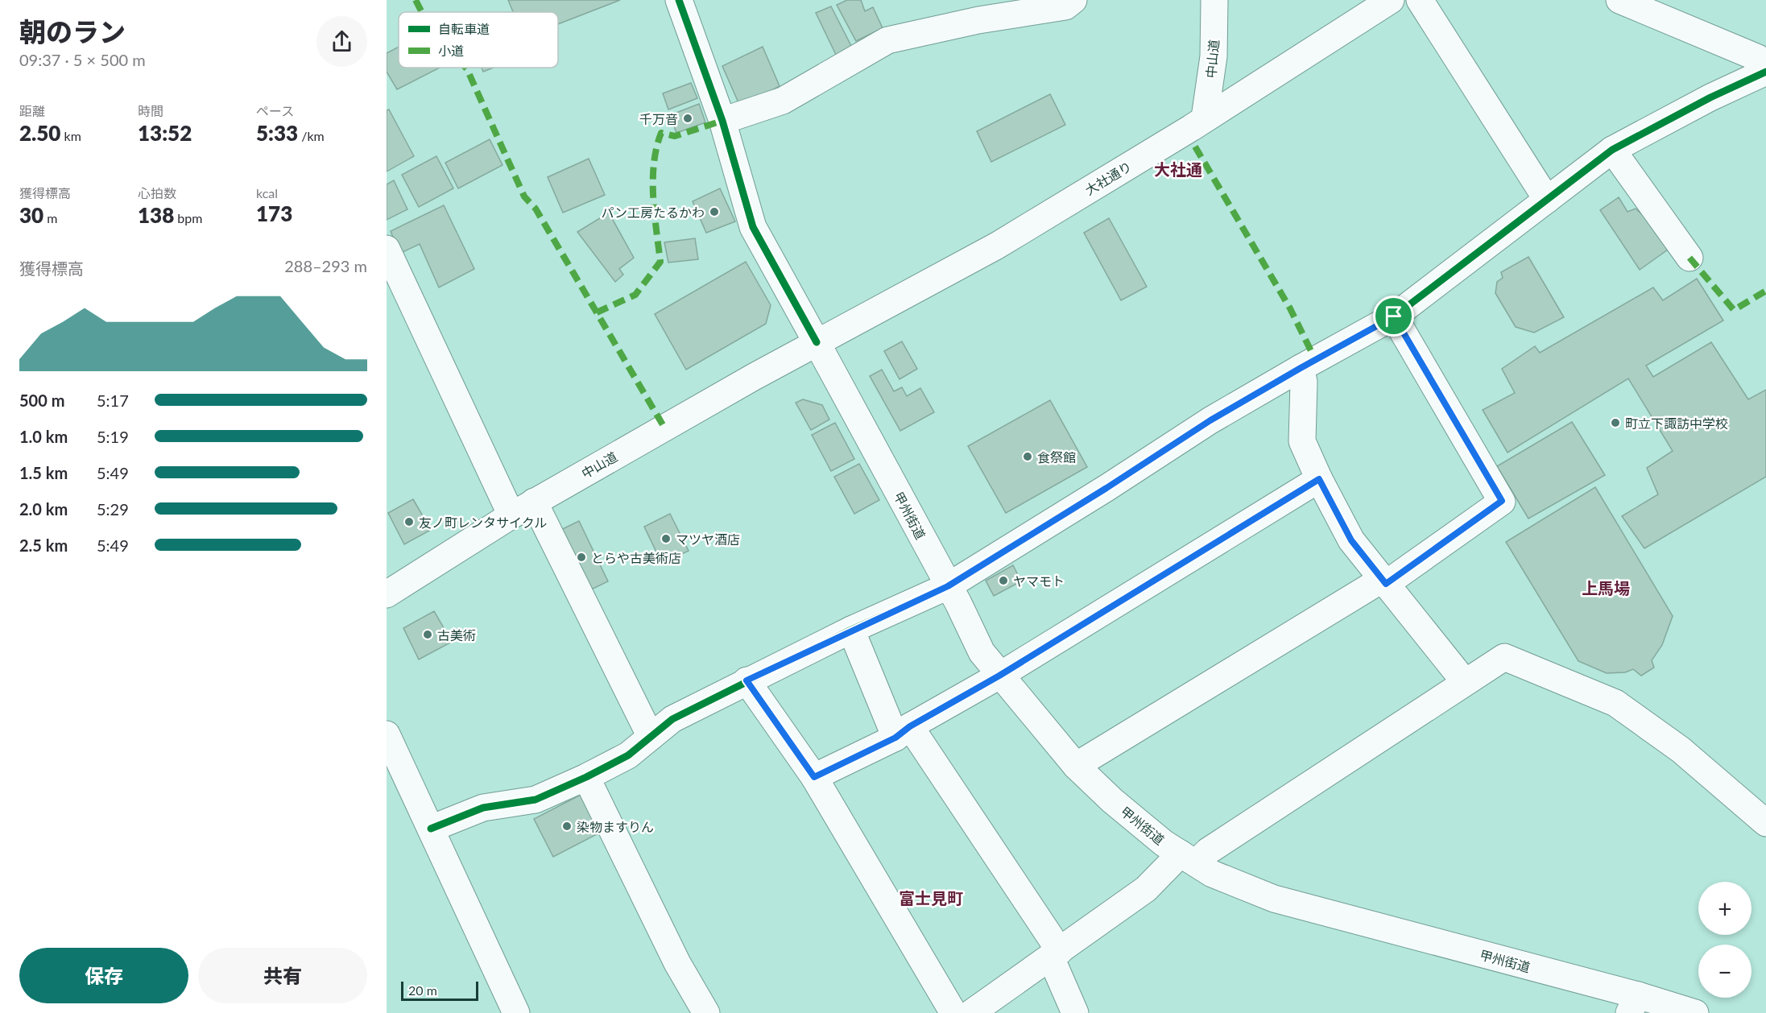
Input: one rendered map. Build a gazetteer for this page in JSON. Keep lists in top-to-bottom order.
{
  "streets": {
    "main road": ["中山道", "大社通り", "甲州街道"]
  },
  "crossings": [
    ["中山道", "大社通り"],
    ["中山道", "甲州街道"],
    ["大社通り", "甲州街道"]
  ],
  "districts": ["大社通", "上馬場", "富士見町"],
  "places": [
    "千万音",
    "パン工房たるかわ",
    "町立下諏訪中学校",
    "食祭館",
    "友ノ町レンタサイクル",
    "マツヤ酒店",
    "とらや古美術店",
    "ヤマモト",
    "古美術",
    "染物ますりん"
  ],
  "legend": ["自転車道", "小道"],
  "scale_bar": "20 m",
  "page": {
    "heading": ["朝のラン", "09:37 · 5 × 500 m"],
    "stats": [
      ["距離", "2.50 km"],
      ["時間", "13:52"],
      ["ペース", "5:33 /km"],
      ["獲得標高", "30 m"],
      ["心拍数", "138 bpm"],
      ["kcal", "173"]
    ],
    "chart": ["獲得標高", "288–293 m"],
    "list": [
      {
        "name": "500 m",
        "note": "5:17"
      },
      {
        "name": "1.0 km",
        "note": "5:19"
      },
      {
        "name": "1.5 km",
        "note": "5:49"
      },
      {
        "name": "2.0 km",
        "note": "5:29"
      },
      {
        "name": "2.5 km",
        "note": "5:49"
      }
    ],
    "map_buttons": ["+", "−"],
    "buttons": ["保存", "共有"],
    "scale": "20 m"
  }
}
